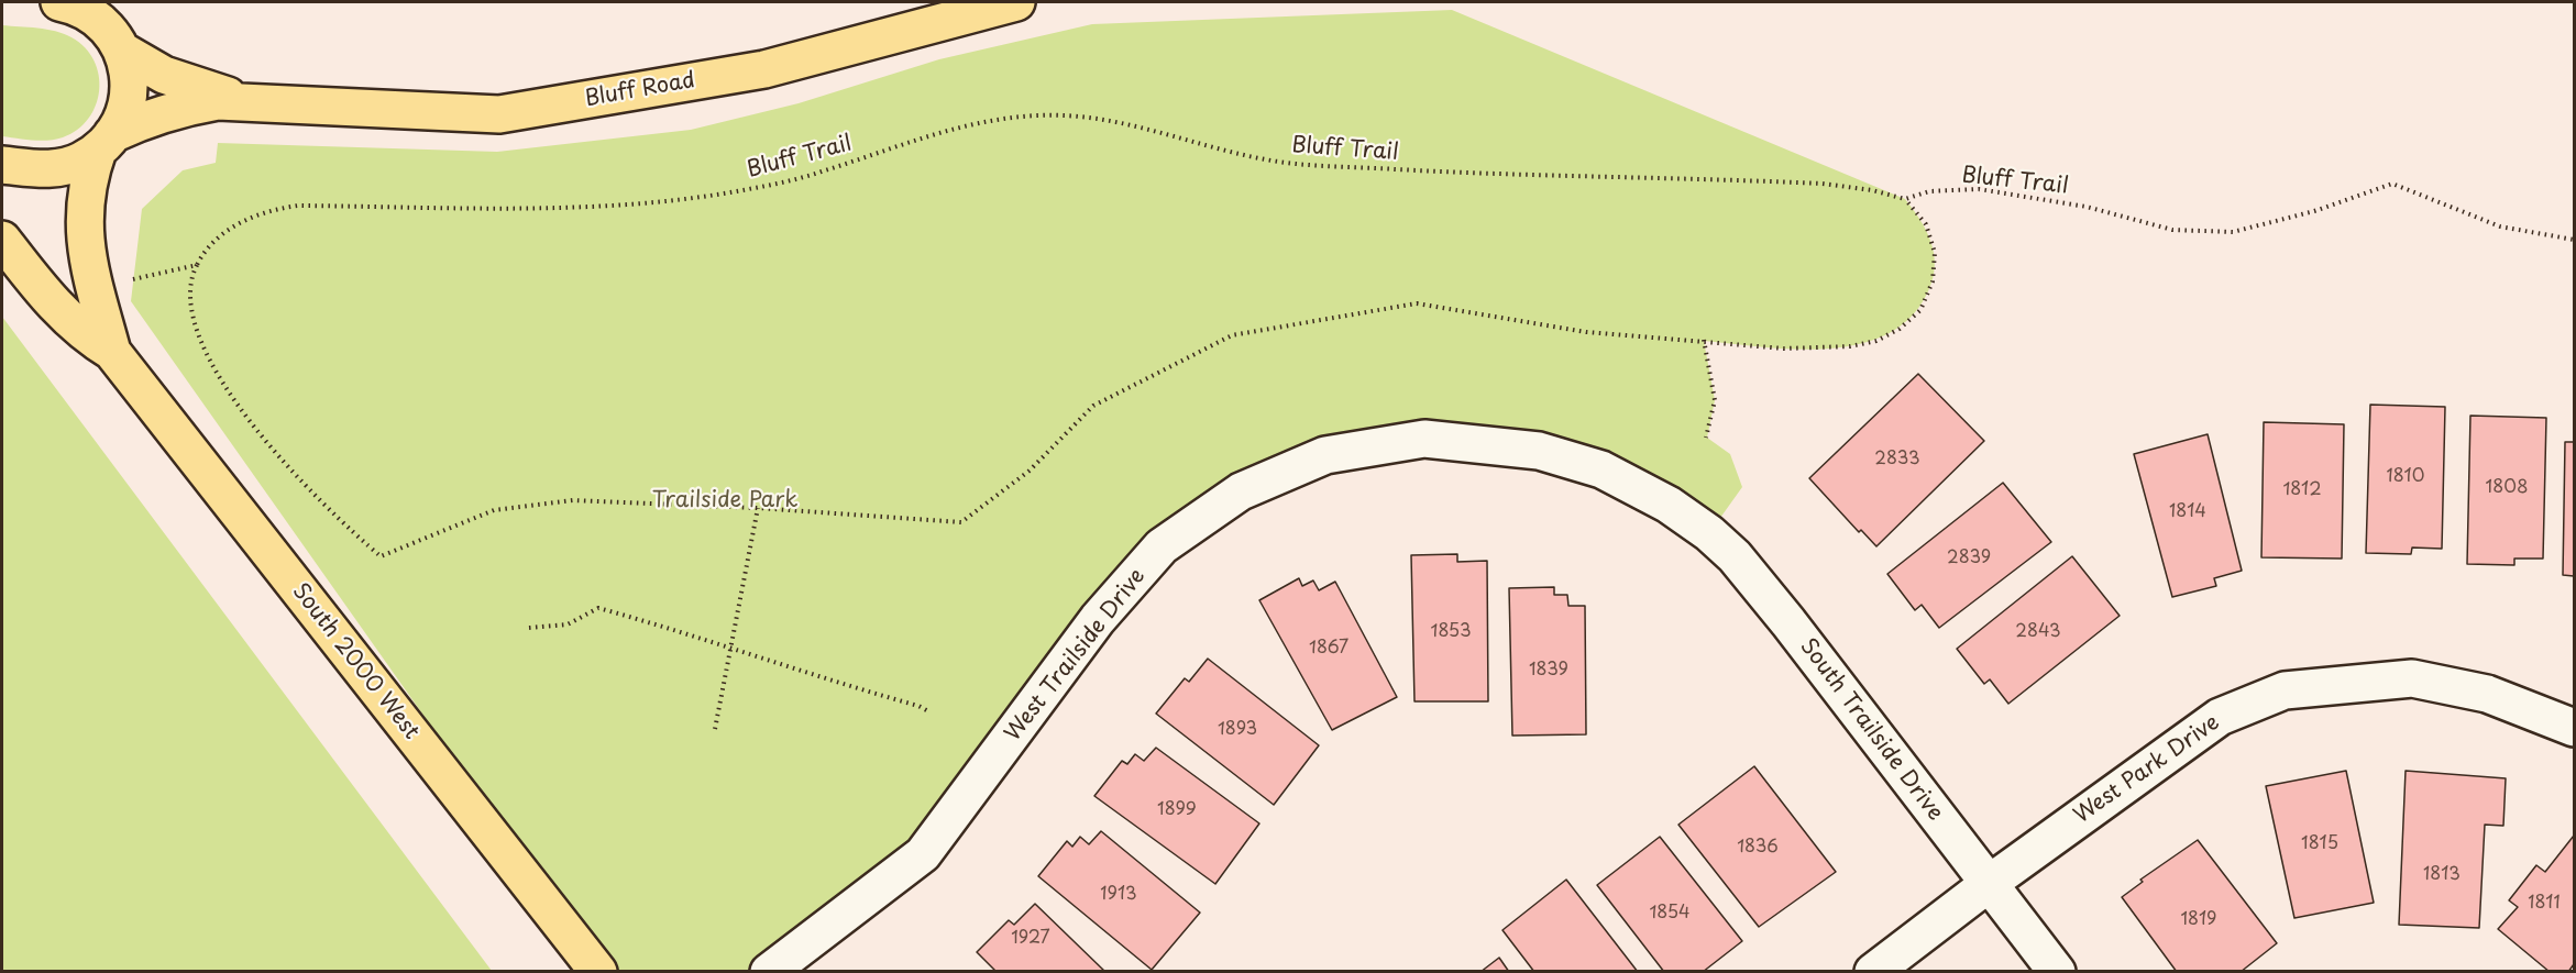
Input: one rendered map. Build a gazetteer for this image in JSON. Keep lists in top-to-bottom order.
{
  "streets": {
    "main road": ["Bluff Road", "South 2000 West"],
    "street": ["West Trailside Drive", "South Trailside Drive", "West Park Drive"],
    "path": ["Bluff Trail"]
  },
  "crossings": [
    ["Bluff Road", "South 2000 West"],
    ["West Trailside Drive", "South Trailside Drive"],
    ["South Trailside Drive", "West Park Drive"]
  ],
  "parks": ["Trailside Park"],
  "house_numbers": [
    "2833",
    "1810",
    "1808",
    "1812",
    "1814",
    "2839",
    "1853",
    "2843",
    "1867",
    "1839",
    "1893",
    "1899",
    "1815",
    "1836",
    "1813",
    "1913",
    "1811",
    "1854",
    "1819",
    "1927"
  ]
}
